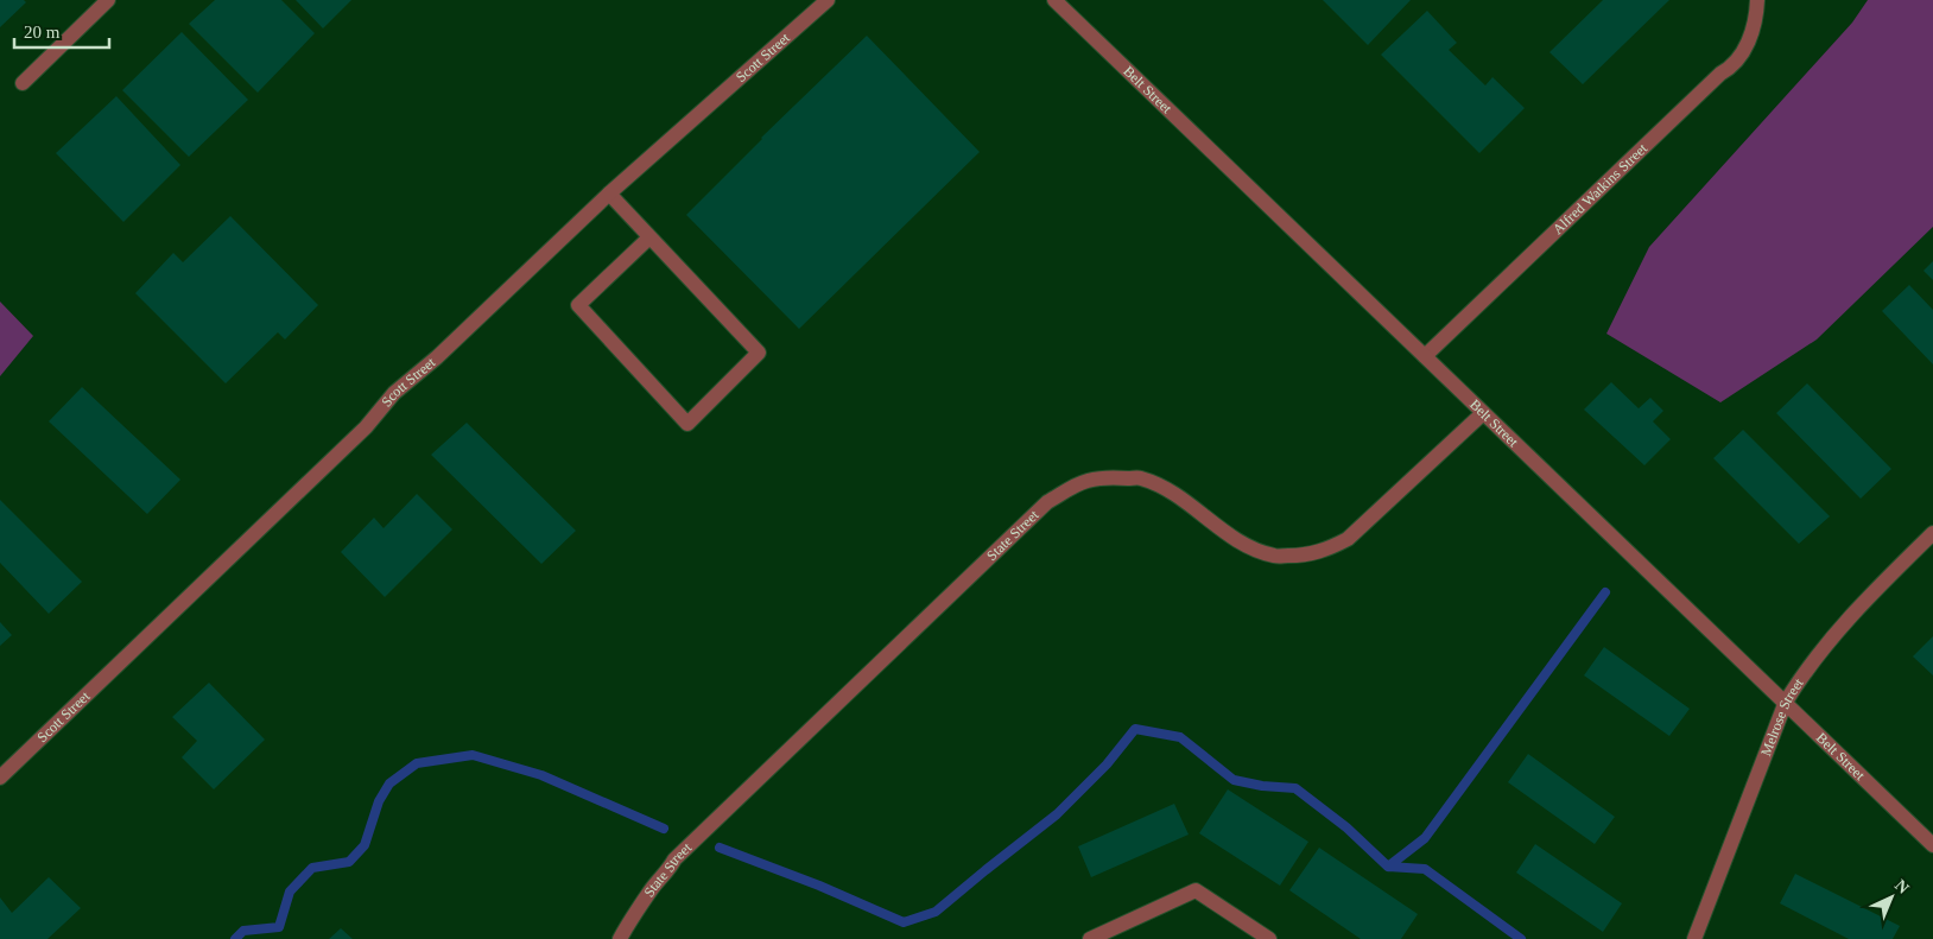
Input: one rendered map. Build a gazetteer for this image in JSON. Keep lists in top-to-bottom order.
{
  "streets": {
    "street": [
      "Scott Street",
      "Belt Street",
      "Alfred Watkins Street",
      "State Street",
      "Melrose Street"
    ]
  },
  "crossings": [
    ["Belt Street", "Alfred Watkins Street"],
    ["Belt Street", "State Street"],
    ["Belt Street", "Melrose Street"]
  ],
  "scale_bar": "20 m",
  "north": "top right"
}
